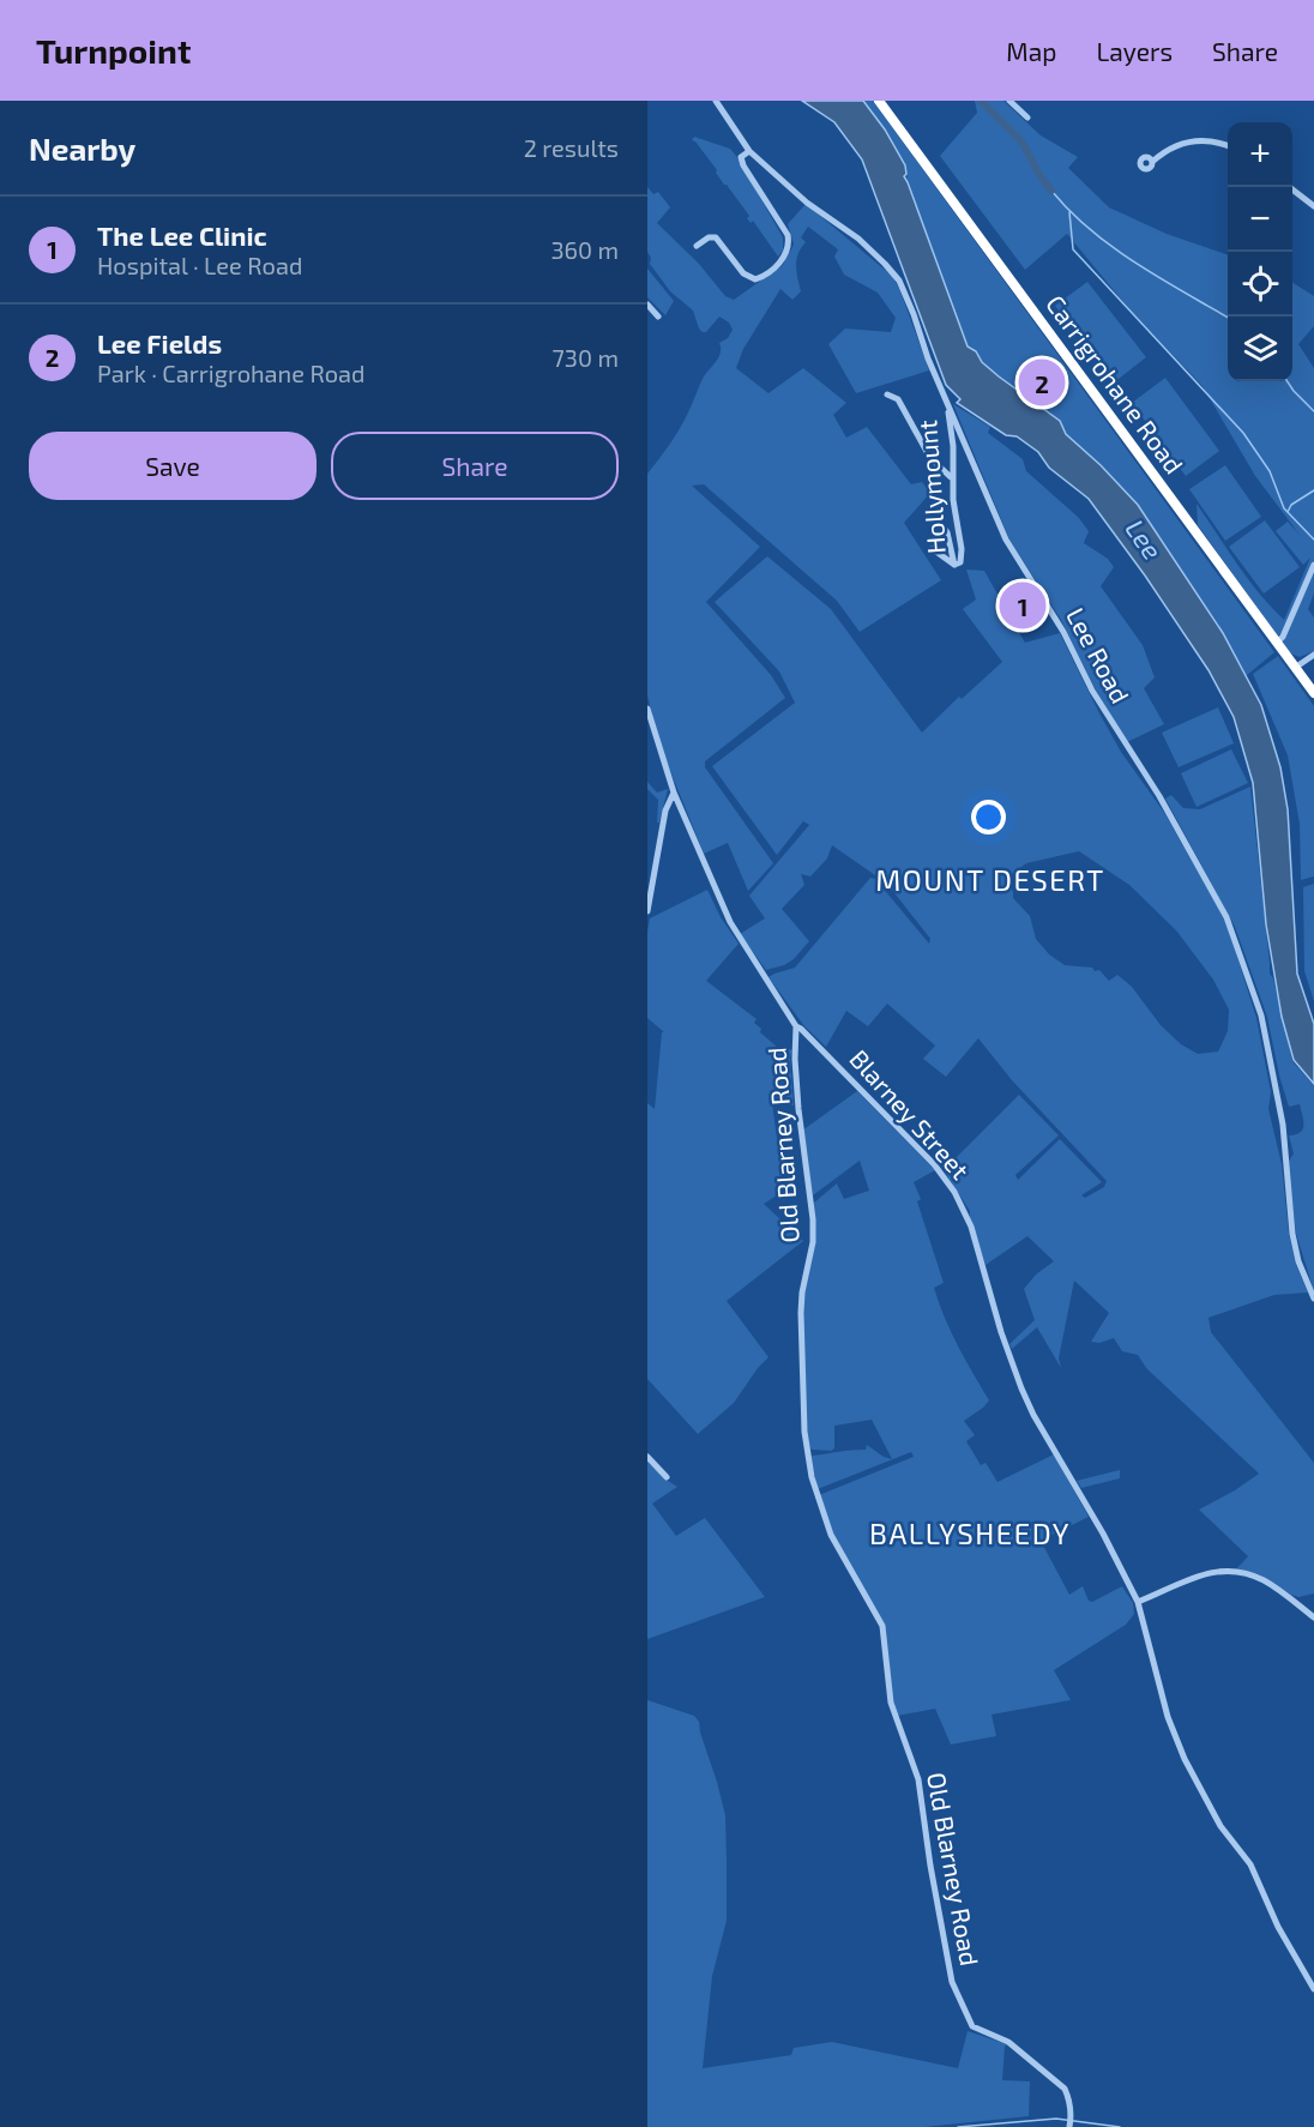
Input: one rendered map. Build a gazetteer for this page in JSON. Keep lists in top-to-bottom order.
{
  "streets": {
    "highway": ["Carrigrohane Road"],
    "street": [
      "Hollymount",
      "Lee Road",
      "Blarney Street",
      "Old Blarney Road"
    ]
  },
  "crossings": [
    ["Hollymount", "Lee Road"],
    ["Blarney Street", "Old Blarney Road"]
  ],
  "districts": ["MOUNT DESERT", "BALLYSHEEDY"],
  "water": ["Lee"],
  "page": {
    "header": "Turnpoint",
    "nav": ["Map", "Layers", "Share"],
    "heading": ["Nearby", "2 results"],
    "map_buttons": ["+", "−"],
    "list": [
      {
        "mark": "1",
        "name": "The Lee Clinic",
        "note": "Hospital · Lee Road",
        "value": "360 m"
      },
      {
        "mark": "2",
        "name": "Lee Fields",
        "note": "Park · Carrigrohane Road",
        "value": "730 m"
      }
    ],
    "pins": ["2", "1"],
    "buttons": ["Save", "Share"]
  }
}
